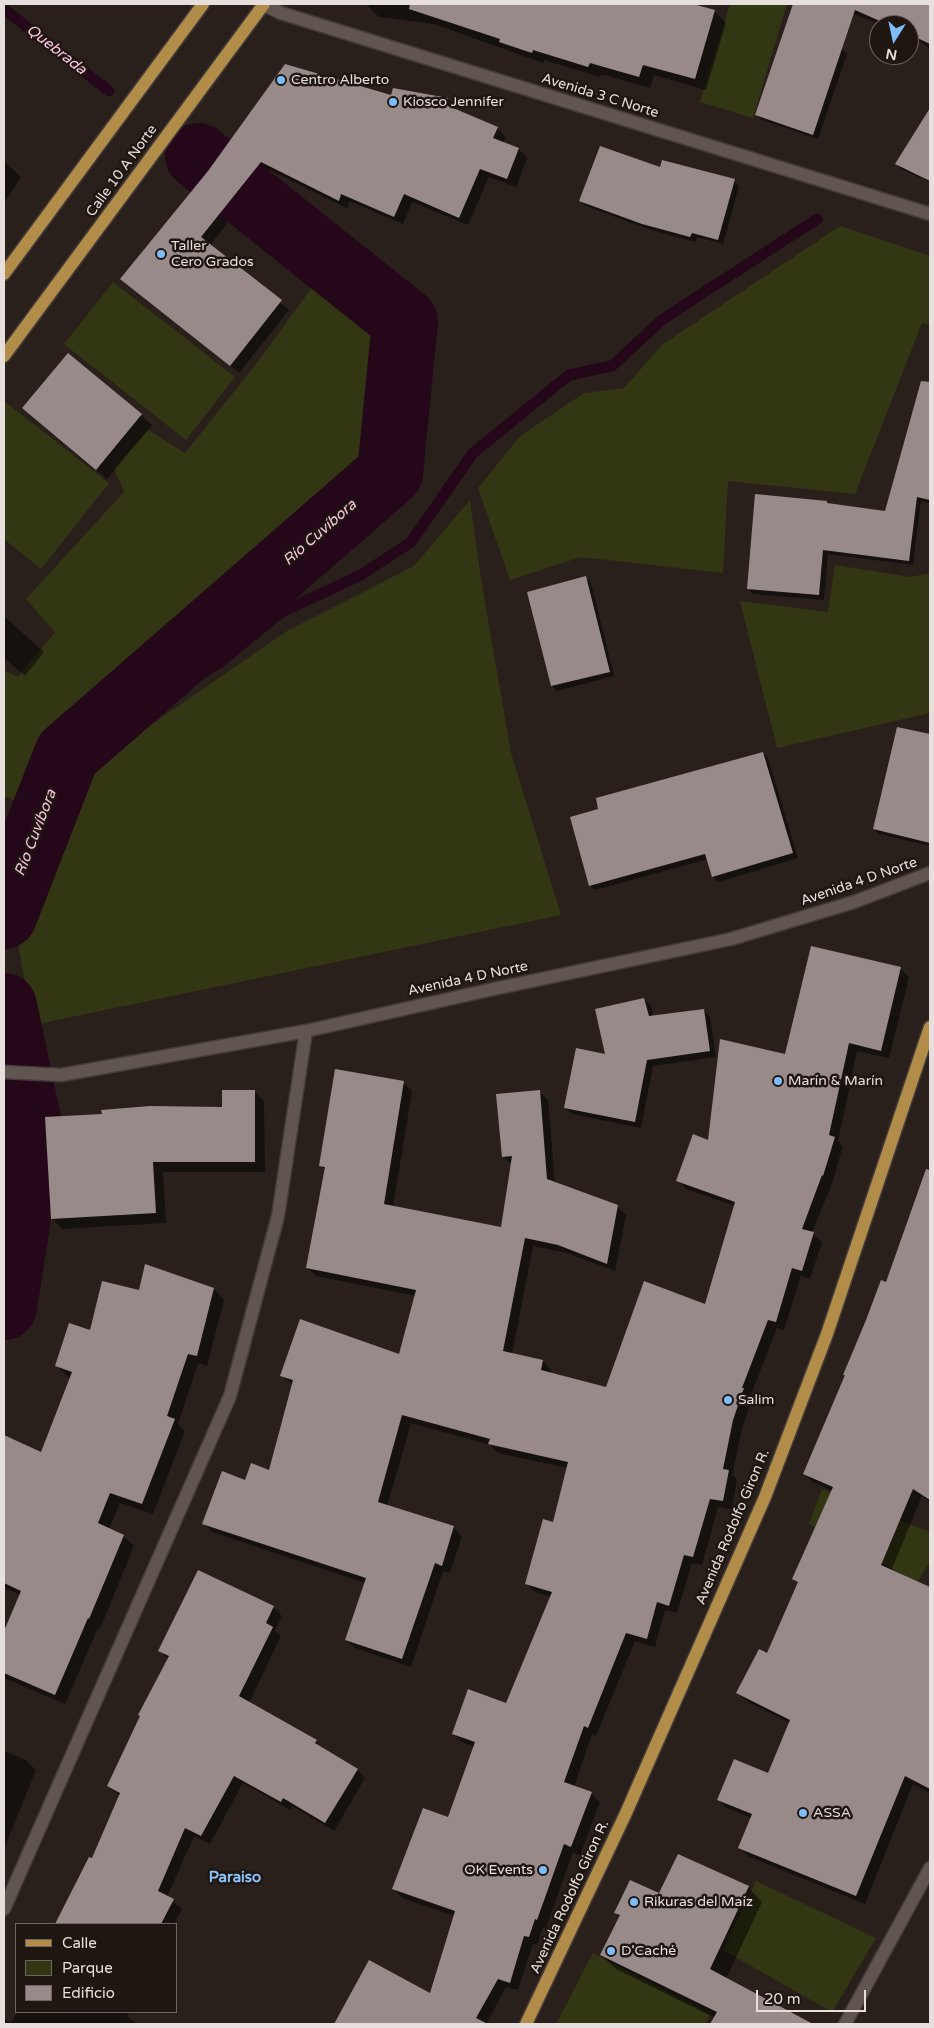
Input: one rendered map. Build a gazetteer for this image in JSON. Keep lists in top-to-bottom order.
{
  "streets": {
    "main road": ["Calle 10 A Norte", "Avenida Rodolfo Giron R."],
    "street": ["Avenida 3 C Norte", "Avenida 4 D Norte"]
  },
  "crossings": [
    ["Avenida 3 C Norte", "Calle 10 A Norte"]
  ],
  "districts": ["Paraiso"],
  "water": ["Quebrada", "Río Cuvíbora"],
  "places": [
    "Centro Alberto",
    "Kiosco Jennifer",
    "Taller Cero Grados",
    "Marín & Marín",
    "Salim",
    "ASSA",
    "OK Events",
    "Rikuras del Maíz",
    "D'Caché"
  ],
  "legend": ["Calle", "Parque", "Edificio"],
  "scale_bar": "20 m",
  "north": "bottom"
}
